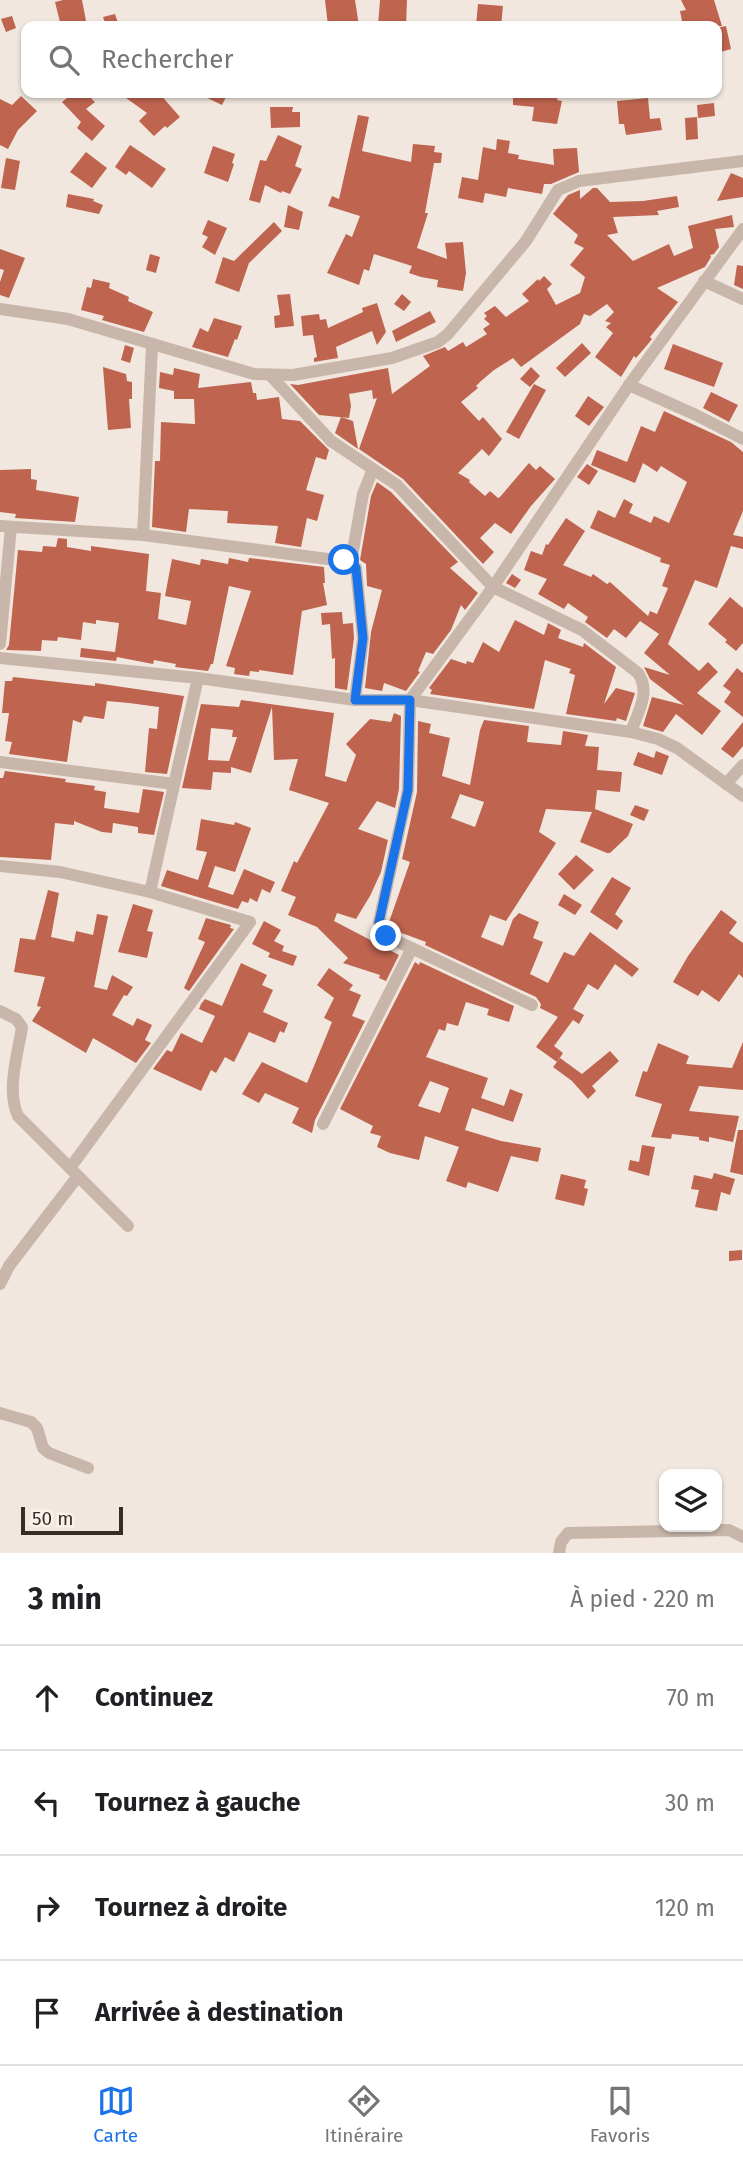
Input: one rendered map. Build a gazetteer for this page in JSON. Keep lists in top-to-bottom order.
{
  "scale_bar": "50 m",
  "page": {
    "search": "Rechercher",
    "scale": "50 m",
    "heading": ["3 min", "À pied · 220 m"],
    "list": [
      ["Continuez", "70 m"],
      ["Tournez à gauche", "30 m"],
      ["Tournez à droite", "120 m"],
      "Arrivée à destination"
    ],
    "nav": ["Carte", "Itinéraire", "Favoris"]
  }
}
